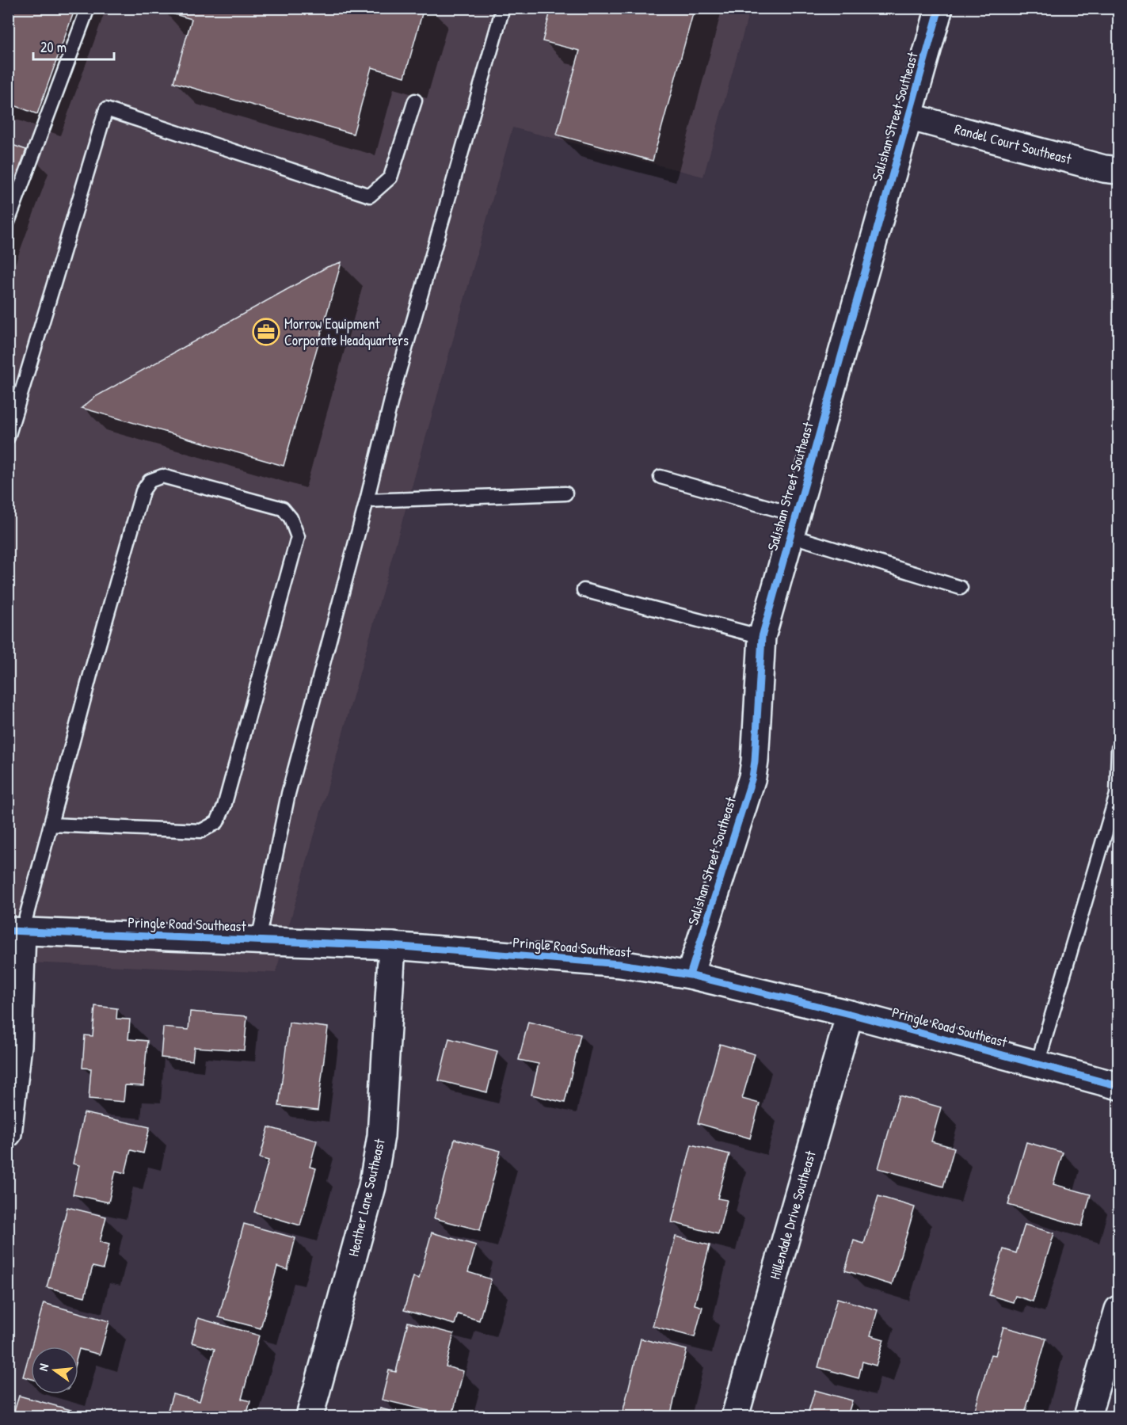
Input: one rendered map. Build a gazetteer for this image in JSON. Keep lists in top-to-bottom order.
{
  "streets": {
    "street": [
      "Salishan Street Southeast",
      "Randel Court Southeast",
      "Pringle Road Southeast",
      "Heather Lane Southeast",
      "Hillendale Drive Southeast"
    ]
  },
  "crossings": [
    ["Salishan Street Southeast", "Randel Court Southeast"],
    ["Salishan Street Southeast", "Pringle Road Southeast"],
    ["Pringle Road Southeast", "Heather Lane Southeast"],
    ["Pringle Road Southeast", "Hillendale Drive Southeast"]
  ],
  "places": {
    "office": ["Morrow Equipment Corporate Headquarters"]
  },
  "scale_bar": "20 m",
  "north": "left"
}
